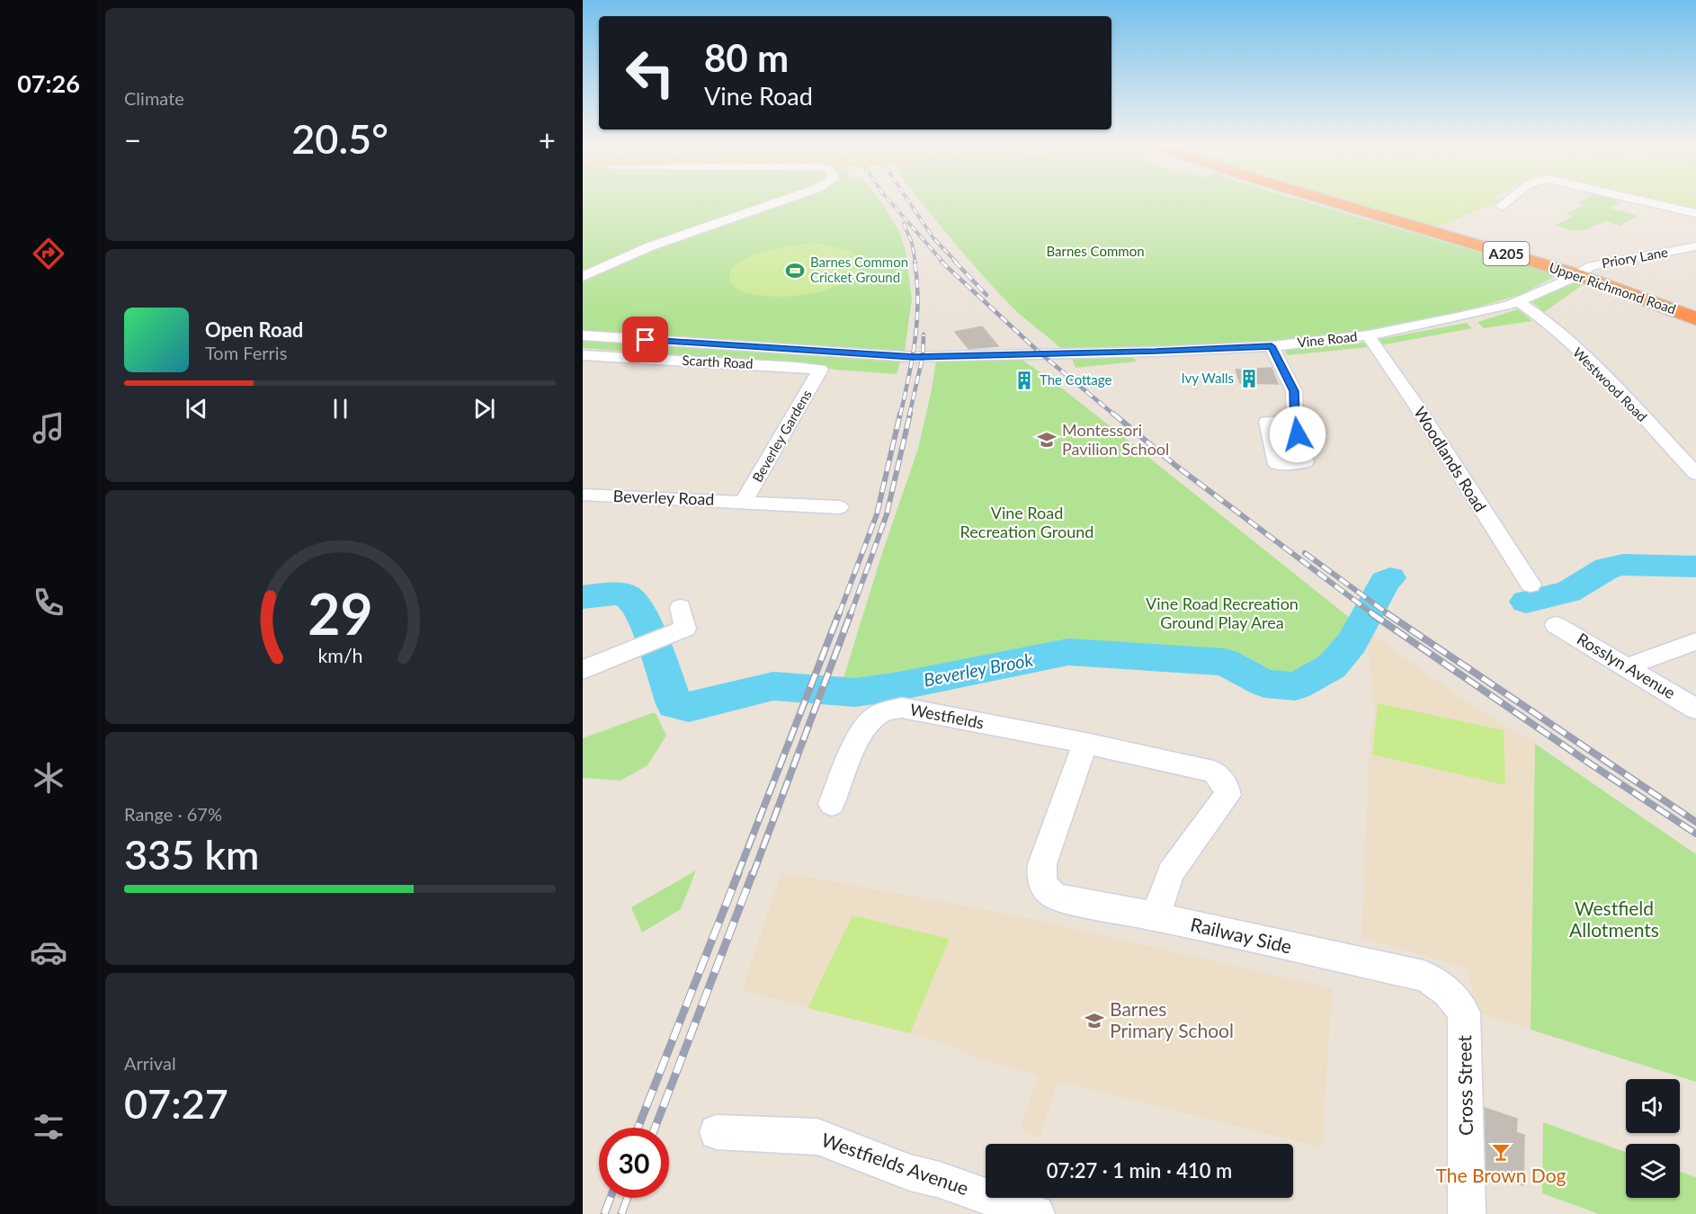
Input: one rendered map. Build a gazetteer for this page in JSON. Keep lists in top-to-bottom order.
{
  "streets": {
    "highway": ["A205", "Upper Richmond Road"],
    "street": [
      "Priory Lane",
      "Vine Road",
      "Scarth Road",
      "Westwood Road",
      "Beverley Gardens",
      "Woodlands Road",
      "Beverley Road",
      "Rosslyn Avenue",
      "Westfields",
      "Railway Side",
      "Cross Street",
      "Westfields Avenue"
    ]
  },
  "crossings": [
    ["Priory Lane", "Upper Richmond Road"],
    ["Priory Lane", "Vine Road"],
    ["Upper Richmond Road", "Vine Road"],
    ["Vine Road", "Westwood Road"],
    ["Vine Road", "Woodlands Road"],
    ["Scarth Road", "Beverley Gardens"],
    ["Beverley Gardens", "Beverley Road"],
    ["Westfields", "Railway Side"],
    ["Railway Side", "Cross Street"]
  ],
  "water": ["Beverley Brook"],
  "parks": [
    "Barnes Common",
    "Vine Road Recreation Ground",
    "Vine Road Recreation Ground Play Area",
    "Westfield Allotments"
  ],
  "places": {
    "sports": ["Barnes Common Cricket Ground"],
    "building": ["Ivy Walls", "The Cottage"],
    "school or university": ["Montessori Pavilion School", "Barnes Primary School"],
    "bar": ["The Brown Dog"]
  },
  "page": {
    "tabs": "07:26",
    "tile": [
      "Climate",
      ["Range · 67%", "335 km"],
      ["Arrival", "07:27"]
    ],
    "turn": ["80 m", "Vine Road"],
    "heat": ["−", "20.5°", "+"],
    "song": ["Open Road", "Tom Ferris"],
    "limit": "30",
    "trip": "07:27 · 1 min · 410 m",
    "gauge": ["29", "km/h"]
  }
}
